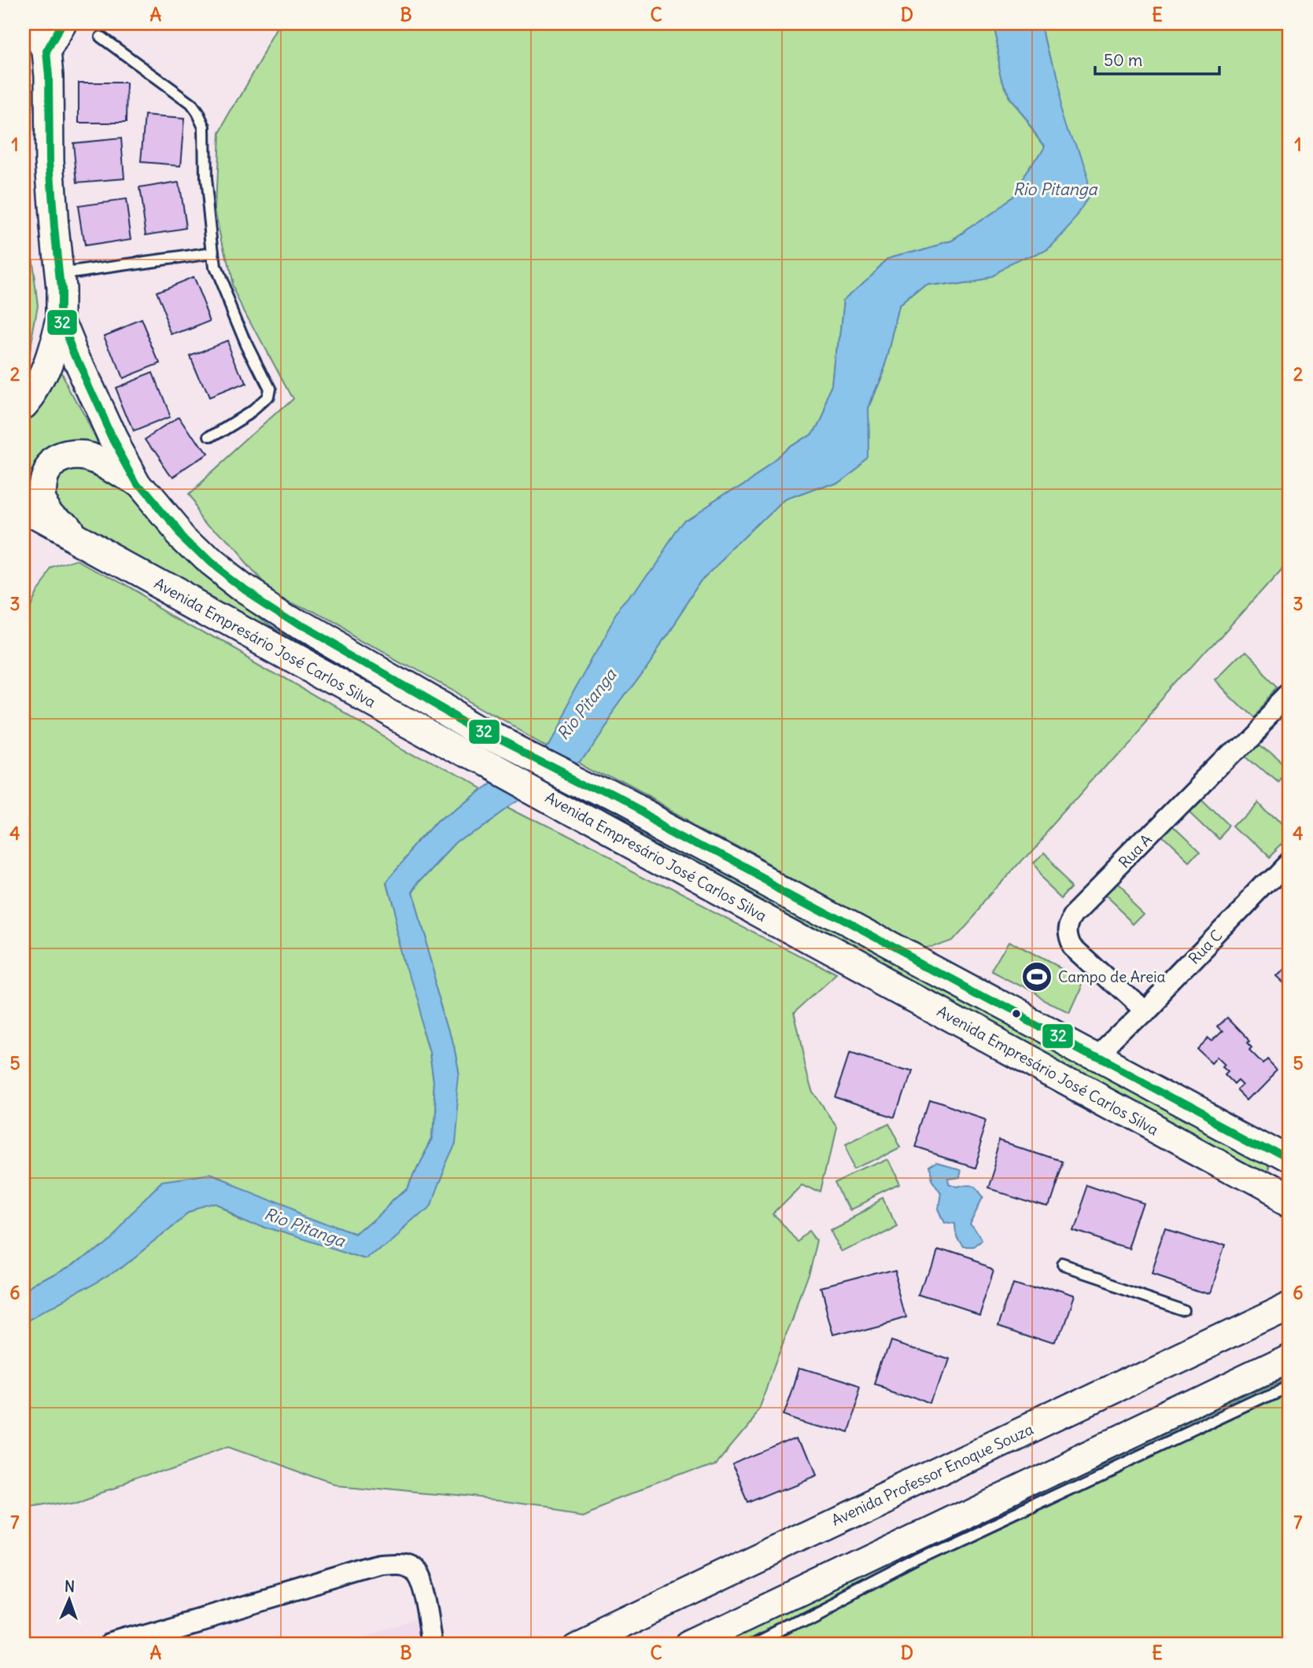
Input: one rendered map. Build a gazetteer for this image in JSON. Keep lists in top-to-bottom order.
{
  "streets": {
    "main road": ["Avenida Empresário José Carlos Silva", "Avenida Professor Enoque Souza"],
    "street": ["Rua A", "Rua C"]
  },
  "crossings": [
    ["Avenida Empresário José Carlos Silva", "Rua C"],
    ["Rua A", "Rua C"]
  ],
  "water": ["Rio Pitanga"],
  "places": {
    "sports": ["Campo de Areia"]
  },
  "lines": ["transit line 32"],
  "scale_bar": "50 m",
  "north": "top",
  "grid": {
    "columns": [
      "A",
      "B",
      "C",
      "D",
      "E"
    ],
    "rows": [
      "1",
      "2",
      "3",
      "4",
      "5",
      "6",
      "7"
    ]
  }
}
